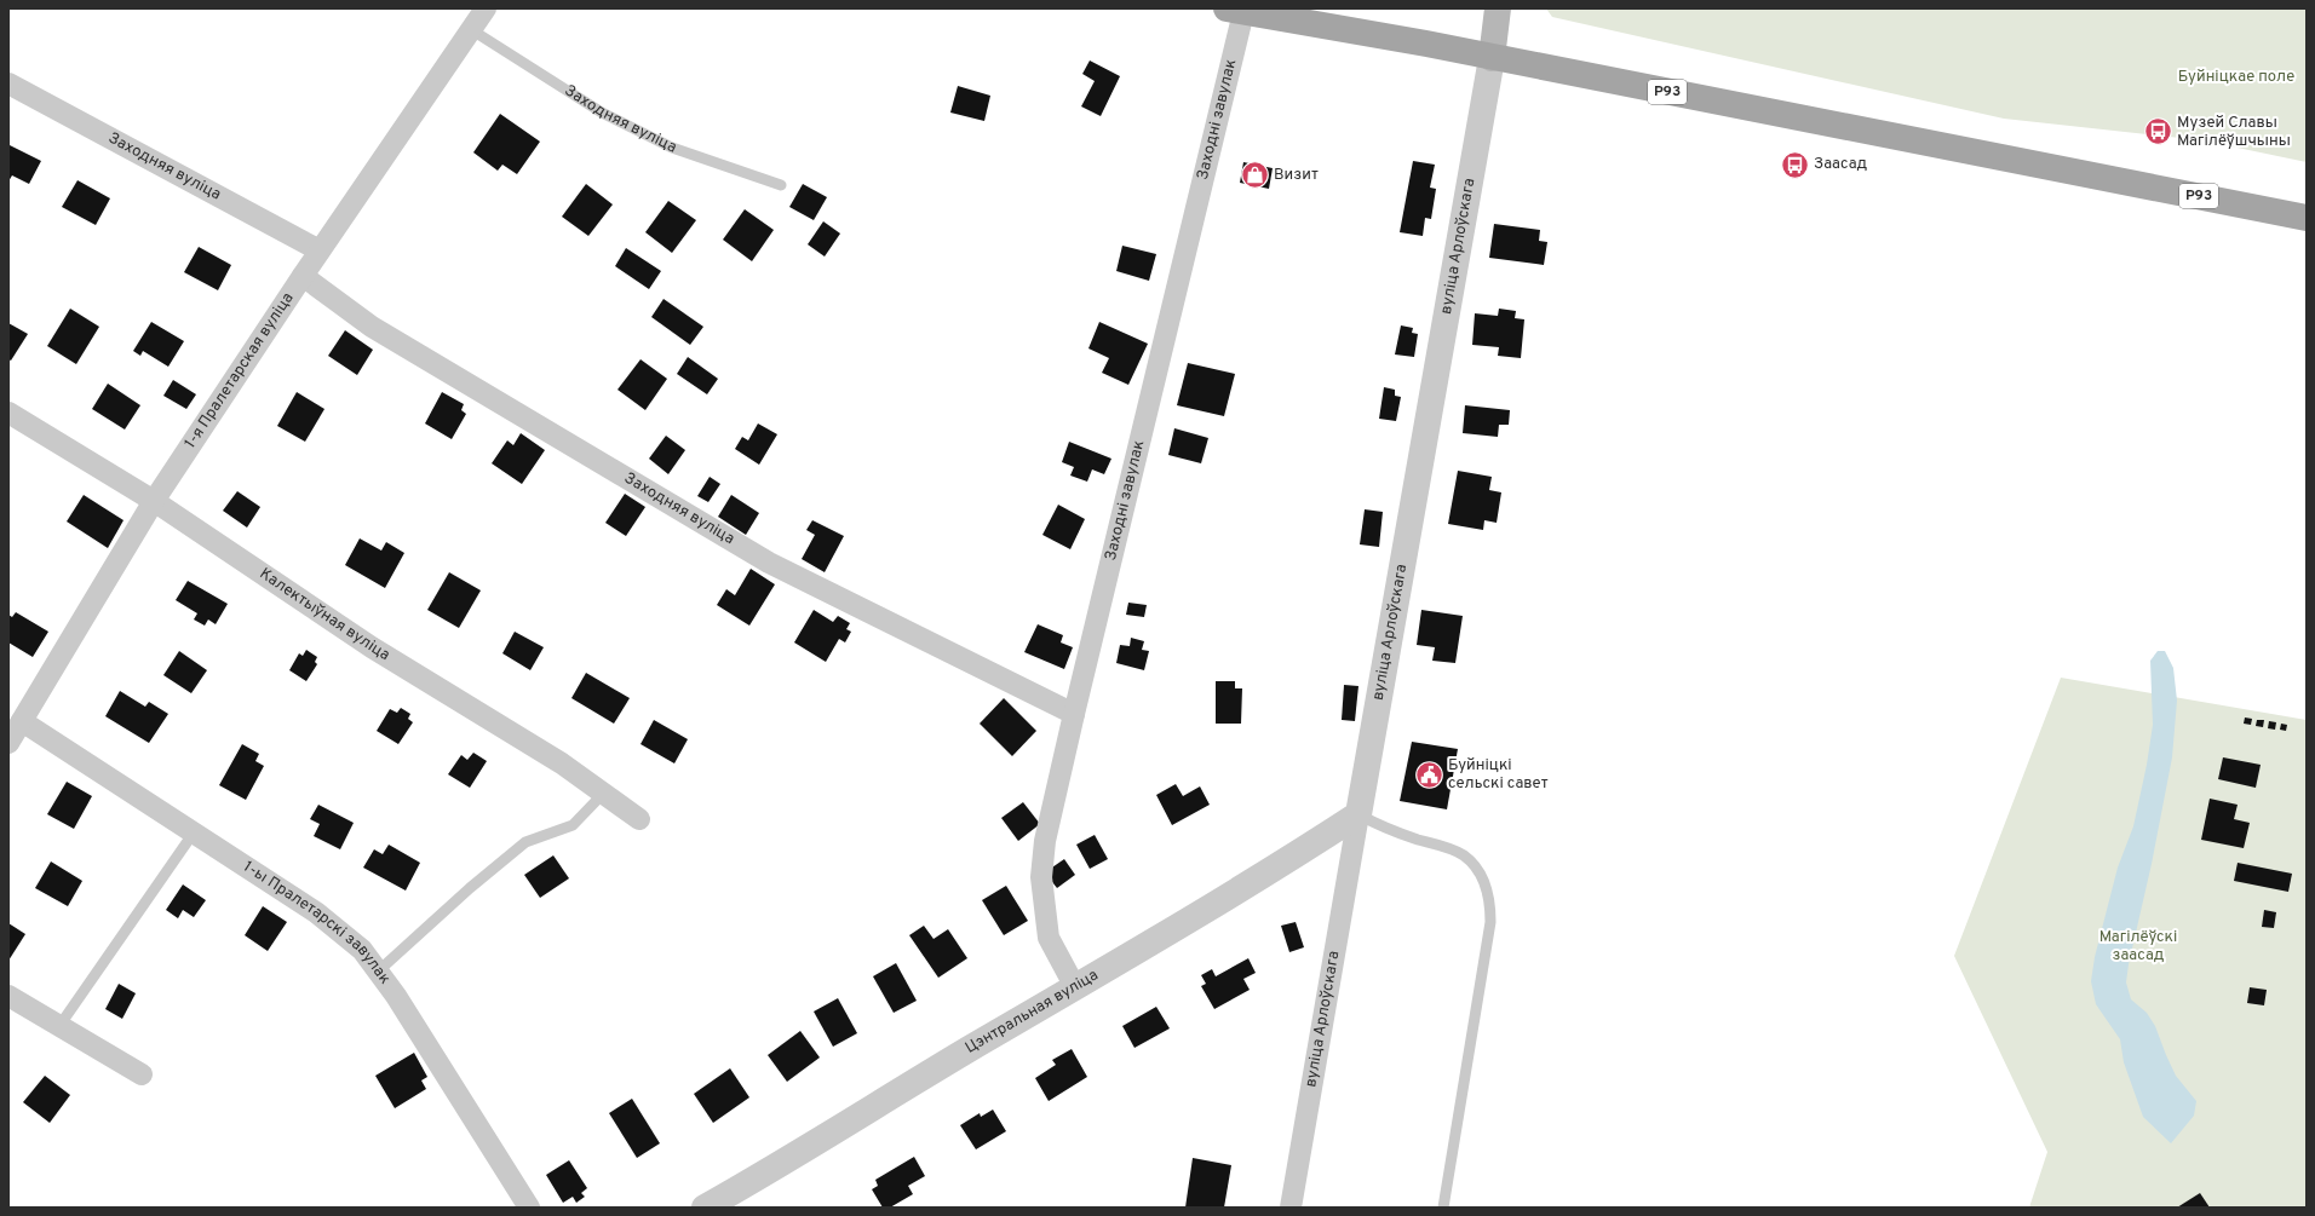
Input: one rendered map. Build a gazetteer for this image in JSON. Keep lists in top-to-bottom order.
{
  "streets": {
    "main road": ["Р93"],
    "street": [
      "Заходняя вуліца",
      "Заходні завулак",
      "вуліца Арлоўскага",
      "1-я Пралетарская вуліца",
      "Калектыўная вуліца",
      "1-ы Пралетарскі завулак",
      "Цэнтральная вуліца"
    ]
  },
  "crossings": [
    ["Р93", "Заходні завулак"],
    ["Р93", "вуліца Арлоўскага"],
    ["Заходняя вуліца", "Заходні завулак"],
    ["Заходняя вуліца", "1-я Пралетарская вуліца"],
    ["Заходні завулак", "Цэнтральная вуліца"],
    ["вуліца Арлоўскага", "Цэнтральная вуліца"],
    ["1-я Пралетарская вуліца", "Калектыўная вуліца"],
    ["1-я Пралетарская вуліца", "1-ы Пралетарскі завулак"]
  ],
  "parks": ["Буйніцкае поле", "Магілёўскі заасад"],
  "places": {
    "bus stop": ["Музей Славы Магілёўшчыны", "Заасад"],
    "shop": ["Визит"],
    "public building": ["Буйніцкі сельскі савет"]
  }
}
